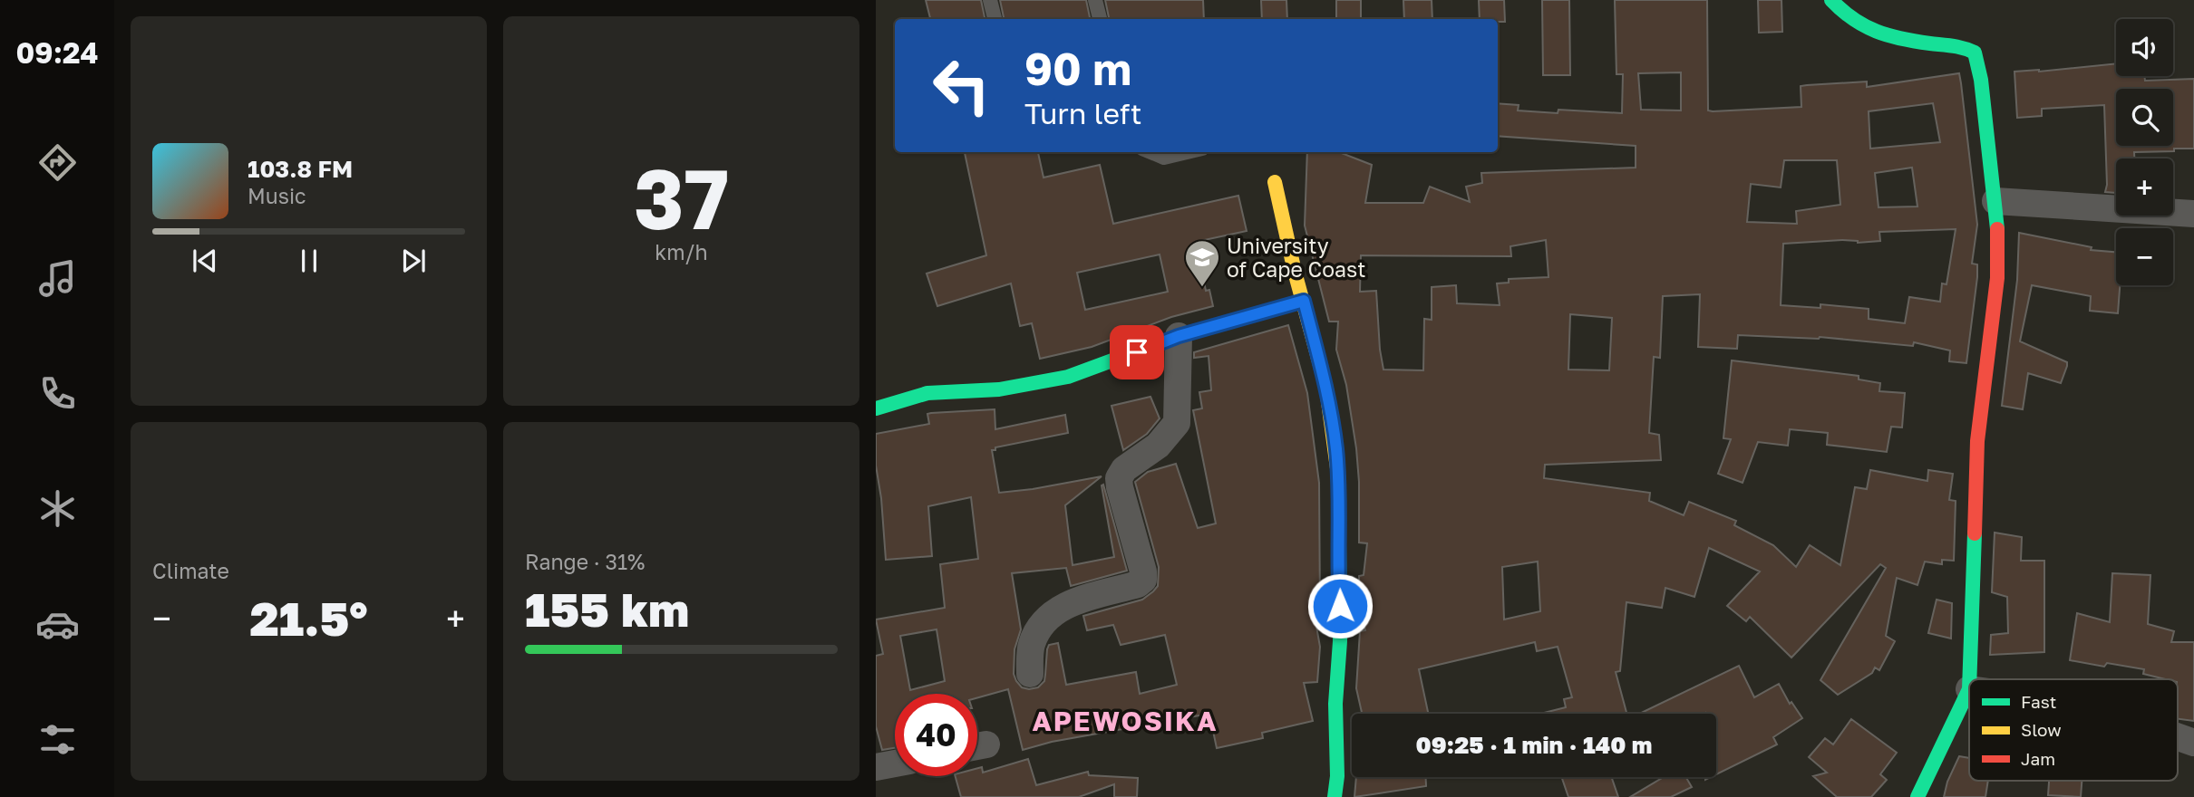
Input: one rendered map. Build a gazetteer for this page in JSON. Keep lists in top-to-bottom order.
{
  "districts": ["APEWOSIKA"],
  "places": {
    "school or university": ["University of Cape Coast"]
  },
  "legend": ["Fast", "Slow", "Jam"],
  "page": {
    "tabs": "09:24",
    "tile": [
      ["37", "km/h"],
      "Climate",
      ["Range · 31%", "155 km"]
    ],
    "map_buttons": ["+", "−"],
    "turn": ["90 m", "Turn left"],
    "song": ["103.8 FM", "Music"],
    "heat": ["−", "21.5°", "+"],
    "limit": "40",
    "trip": "09:25 · 1 min · 140 m"
  }
}
